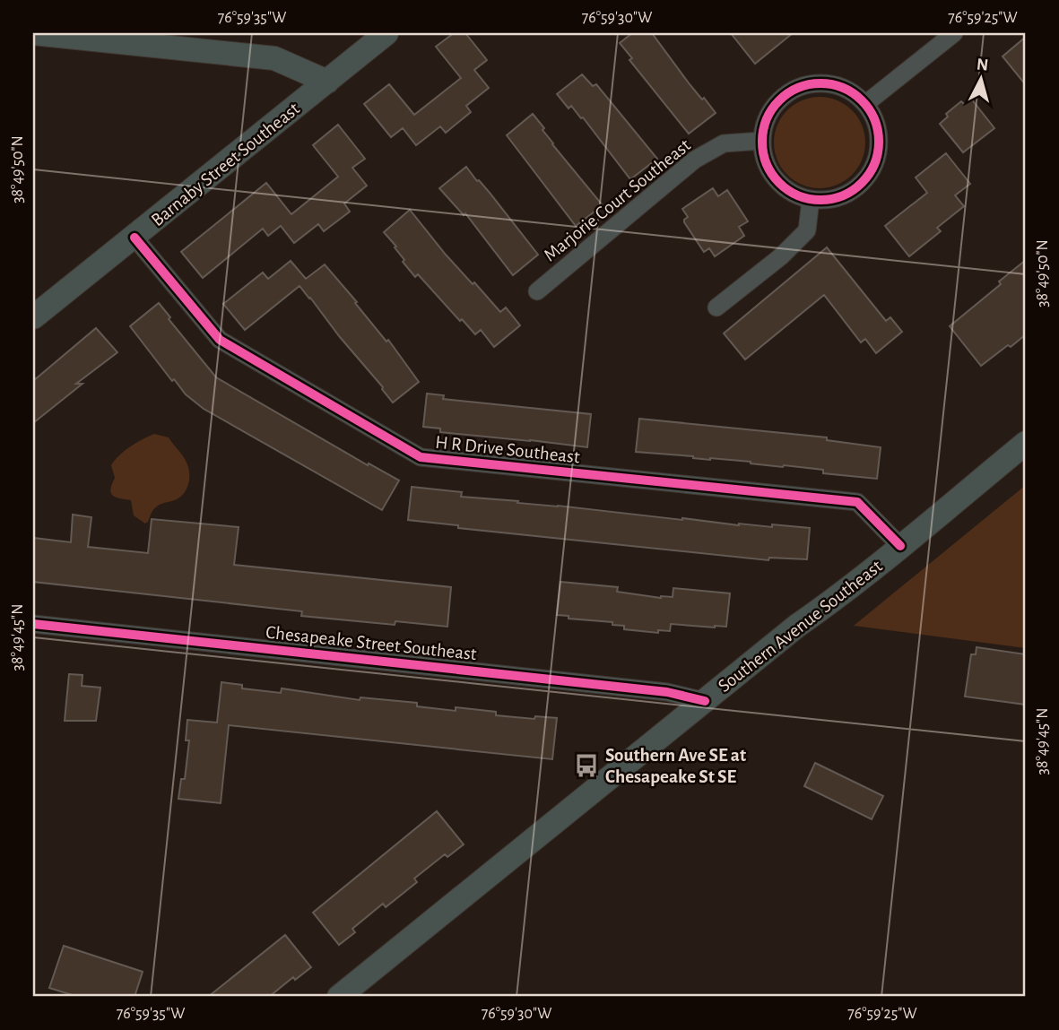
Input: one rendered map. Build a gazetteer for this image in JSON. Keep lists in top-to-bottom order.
{
  "streets": {
    "main road": ["Barnaby Street Southeast", "Southern Avenue Southeast"],
    "street": ["Marjorie Court Southeast", "H R Drive Southeast", "Chesapeake Street Southeast"]
  },
  "crossings": [
    ["Barnaby Street Southeast", "H R Drive Southeast"],
    ["H R Drive Southeast", "Southern Avenue Southeast"],
    ["Southern Avenue Southeast", "Chesapeake Street Southeast"]
  ],
  "places": {
    "bus stop": ["Southern Ave SE at Chesapeake St SE"]
  },
  "north": "top",
  "coordinates": [
    "76°59'35\"W",
    "76°59'30\"W",
    "76°59'25\"W",
    "38°49'50\"N",
    "38°49'45\"N"
  ]
}
